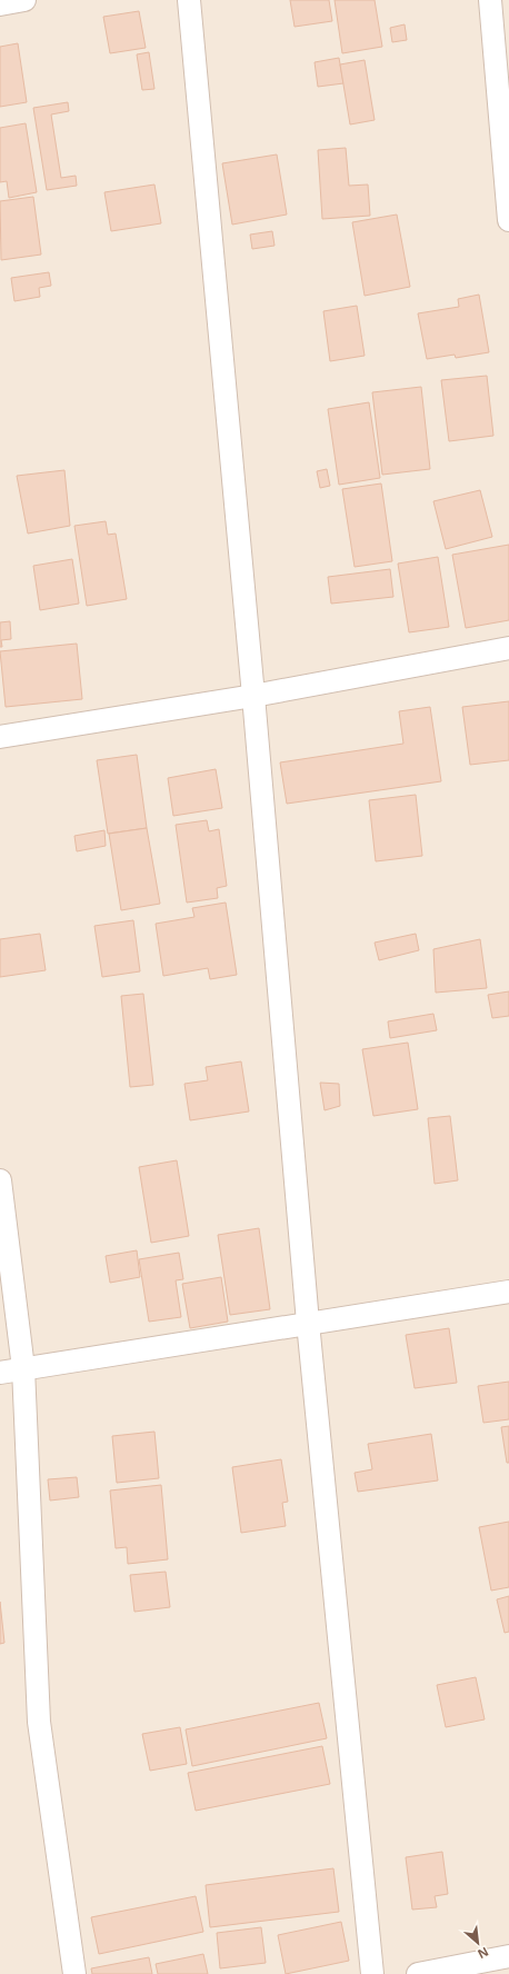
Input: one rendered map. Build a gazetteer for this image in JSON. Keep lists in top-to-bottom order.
{
  "north": "bottom right"
}
